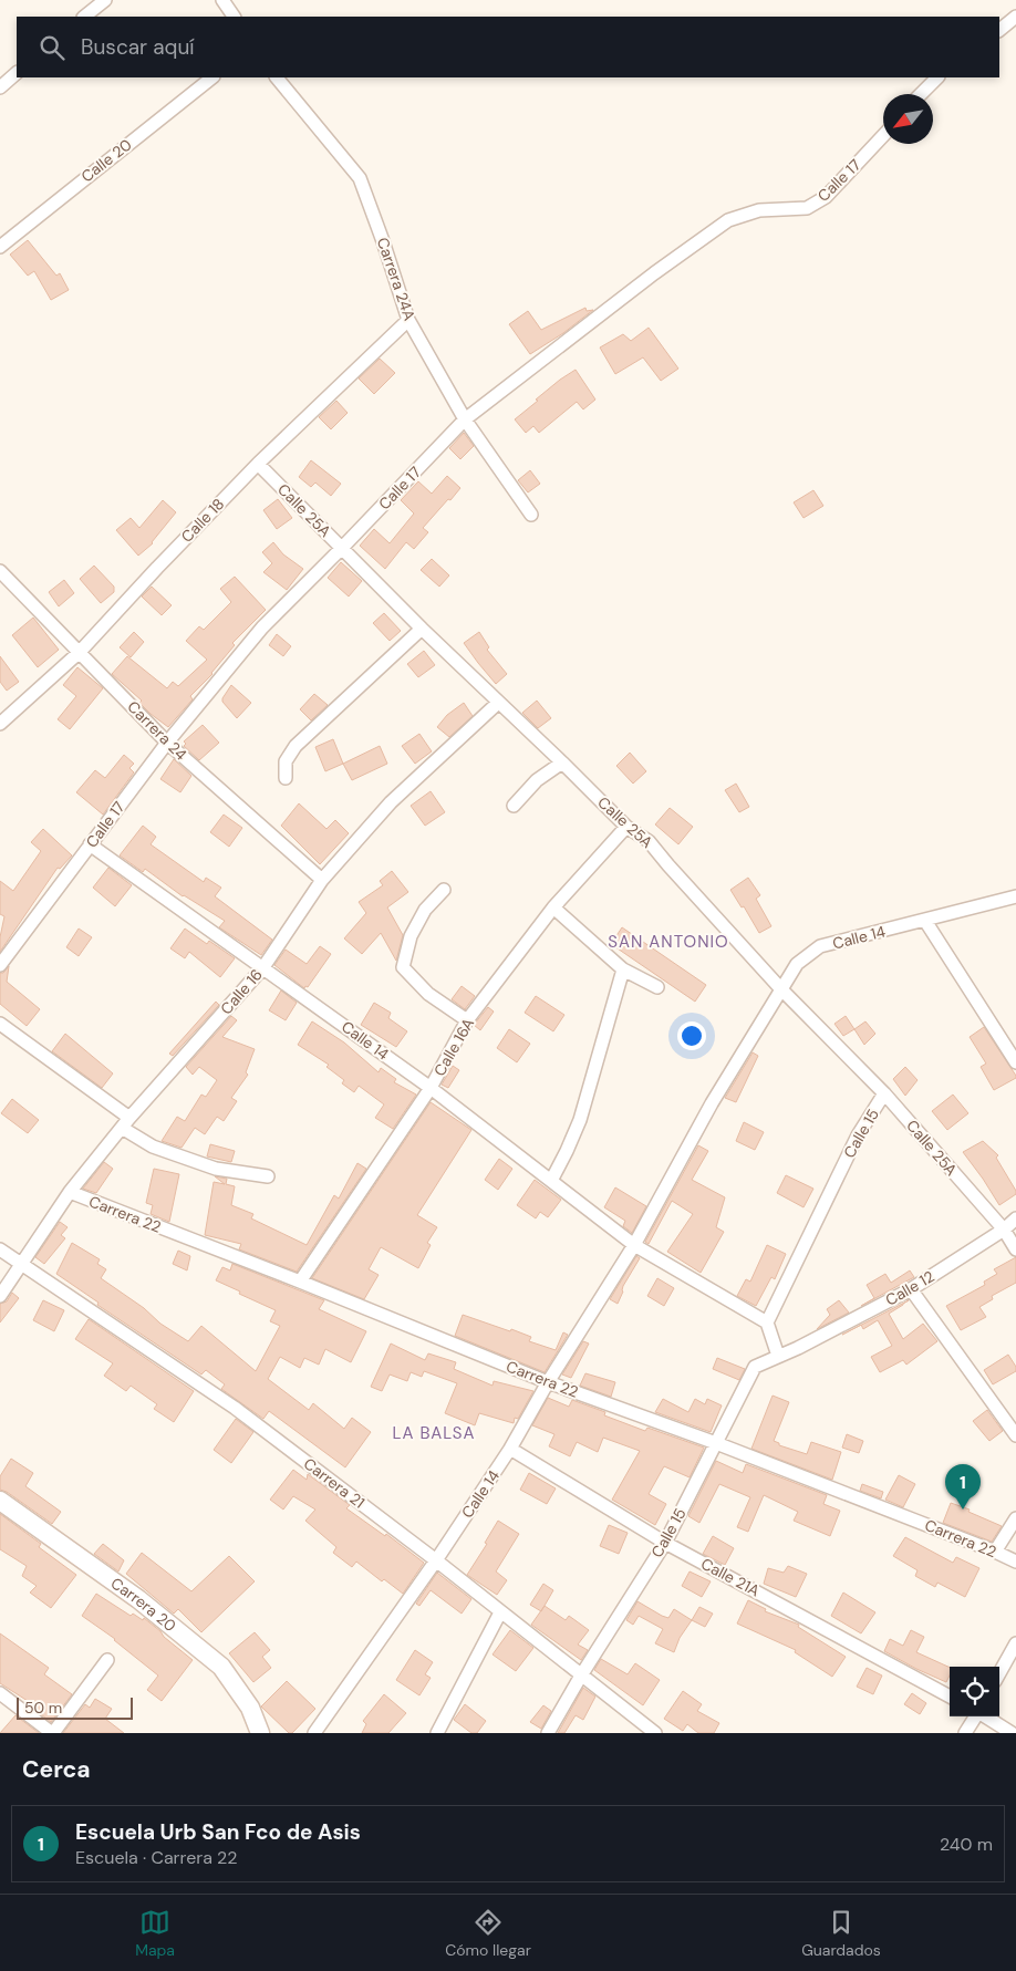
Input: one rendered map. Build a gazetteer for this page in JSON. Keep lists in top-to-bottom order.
{
  "streets": {
    "street": [
      "Calle 20",
      "Calle 17",
      "Carrera 24A",
      "Calle 25A",
      "Calle 18",
      "Carrera 24",
      "Calle 14",
      "Calle 16",
      "Calle 16A",
      "Calle 15",
      "Carrera 22",
      "Calle 12",
      "Carrera 21",
      "Calle 21A",
      "Carrera 20"
    ]
  },
  "crossings": [
    ["Calle 17", "Carrera 24A"],
    ["Calle 17", "Calle 25A"],
    ["Calle 17", "Carrera 24"],
    ["Calle 17", "Calle 14"],
    ["Carrera 24A", "Calle 18"],
    ["Calle 25A", "Calle 18"],
    ["Calle 25A", "Calle 14"],
    ["Calle 25A", "Calle 16"],
    ["Calle 25A", "Calle 16A"],
    ["Calle 25A", "Calle 15"],
    ["Calle 25A", "Calle 12"],
    ["Calle 18", "Carrera 24"],
    ["Carrera 24", "Calle 16"],
    ["Calle 14", "Calle 16"],
    ["Calle 14", "Calle 16A"],
    ["Calle 14", "Calle 15"],
    ["Calle 14", "Carrera 22"],
    ["Calle 14", "Carrera 21"],
    ["Calle 14", "Calle 21A"],
    ["Calle 16", "Carrera 22"],
    ["Calle 16", "Carrera 21"],
    ["Calle 16A", "Carrera 22"],
    ["Calle 15", "Carrera 22"],
    ["Calle 15", "Calle 12"],
    ["Calle 15", "Carrera 21"],
    ["Calle 15", "Calle 21A"]
  ],
  "districts": ["SAN ANTONIO", "LA BALSA"],
  "scale_bar": "50 m",
  "north": "bottom left",
  "page": {
    "search": "Buscar aquí",
    "pins": "1",
    "scale": "50 m",
    "heading": "Cerca",
    "list": [
      {
        "mark": "1",
        "name": "Escuela Urb San Fco de Asis",
        "note": "Escuela · Carrera 22",
        "value": "240 m"
      }
    ],
    "nav": ["Mapa", "Cómo llegar", "Guardados"]
  }
}
